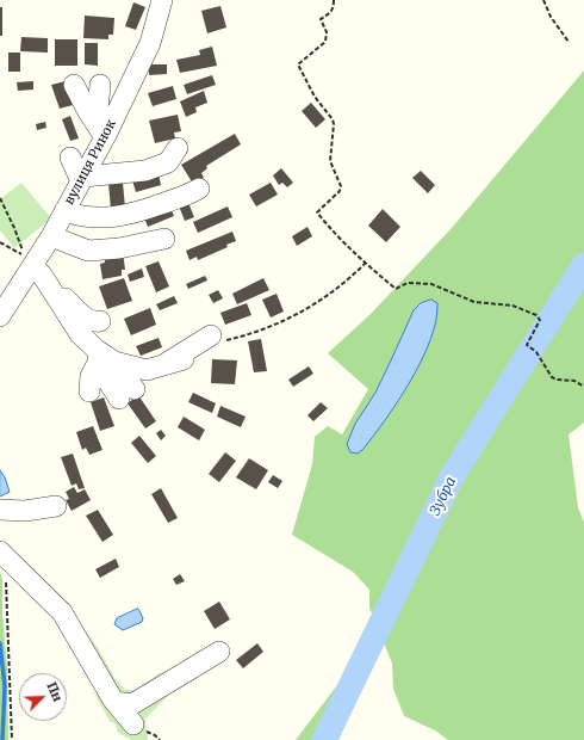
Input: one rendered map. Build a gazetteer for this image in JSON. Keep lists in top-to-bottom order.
{
  "streets": {
    "street": ["вулиця Ринок"]
  },
  "water": ["Зубра"],
  "north": "top right"
}
